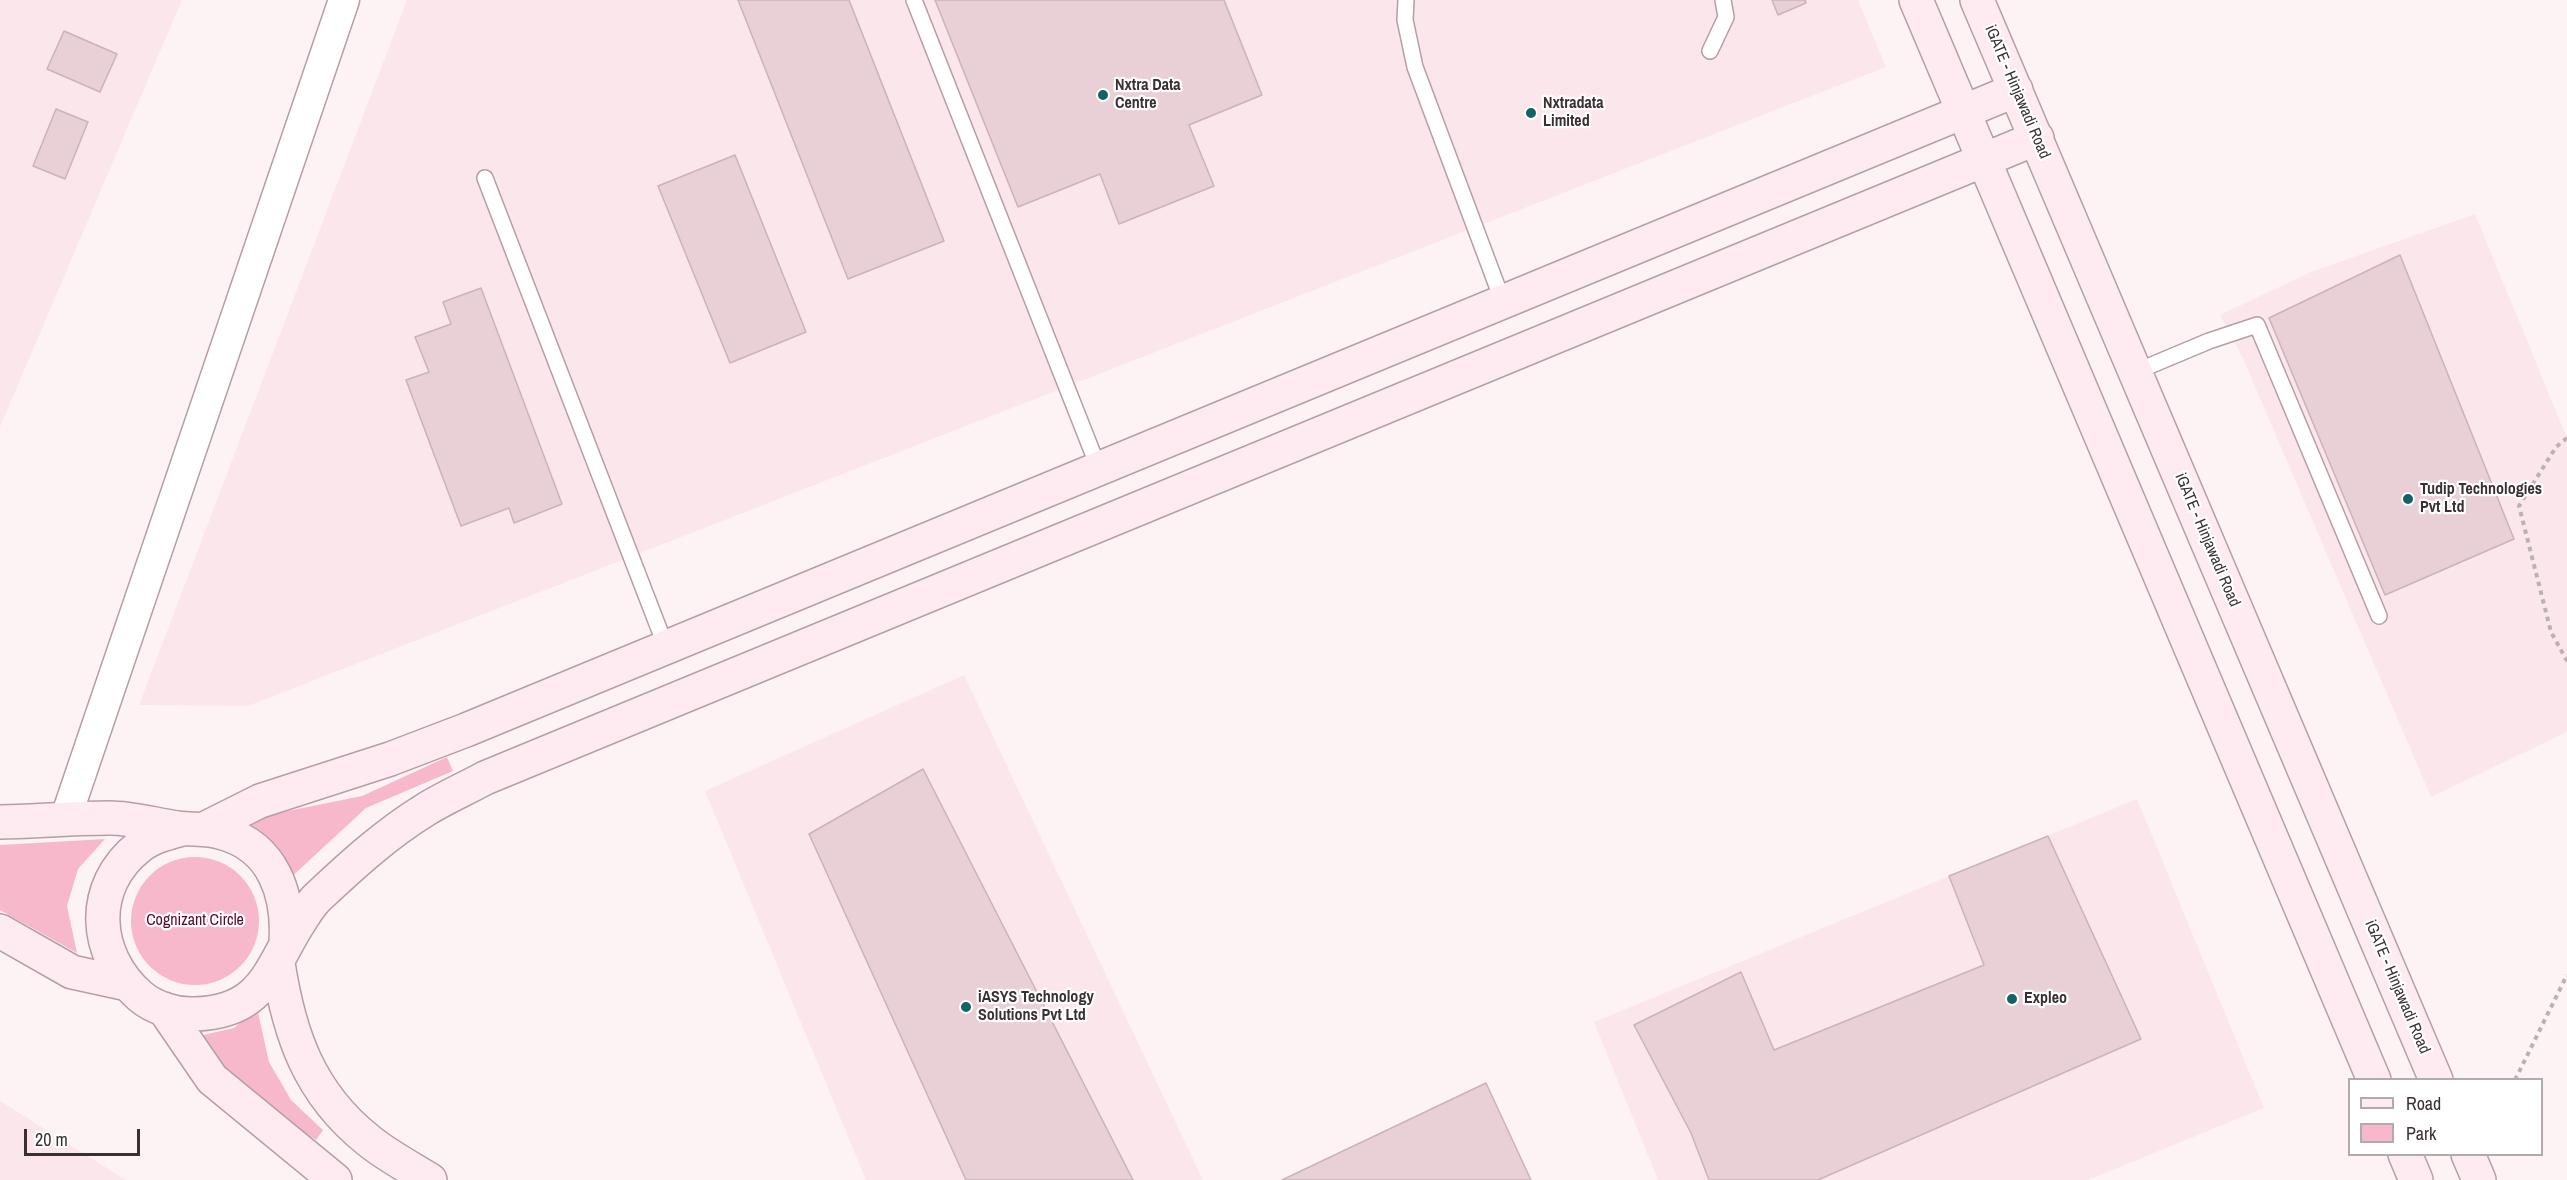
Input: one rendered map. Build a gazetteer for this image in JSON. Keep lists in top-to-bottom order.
{
  "streets": {
    "street": ["iGATE - Hinjawadi Road"]
  },
  "parks": ["Cognizant Circle"],
  "places": [
    "Nxtra Data Centre",
    "Nxtradata Limited",
    "Tudip Technologies Pvt Ltd",
    "Expleo",
    "iASYS Technology Solutions Pvt Ltd"
  ],
  "legend": ["Road", "Park"],
  "scale_bar": "20 m"
}
